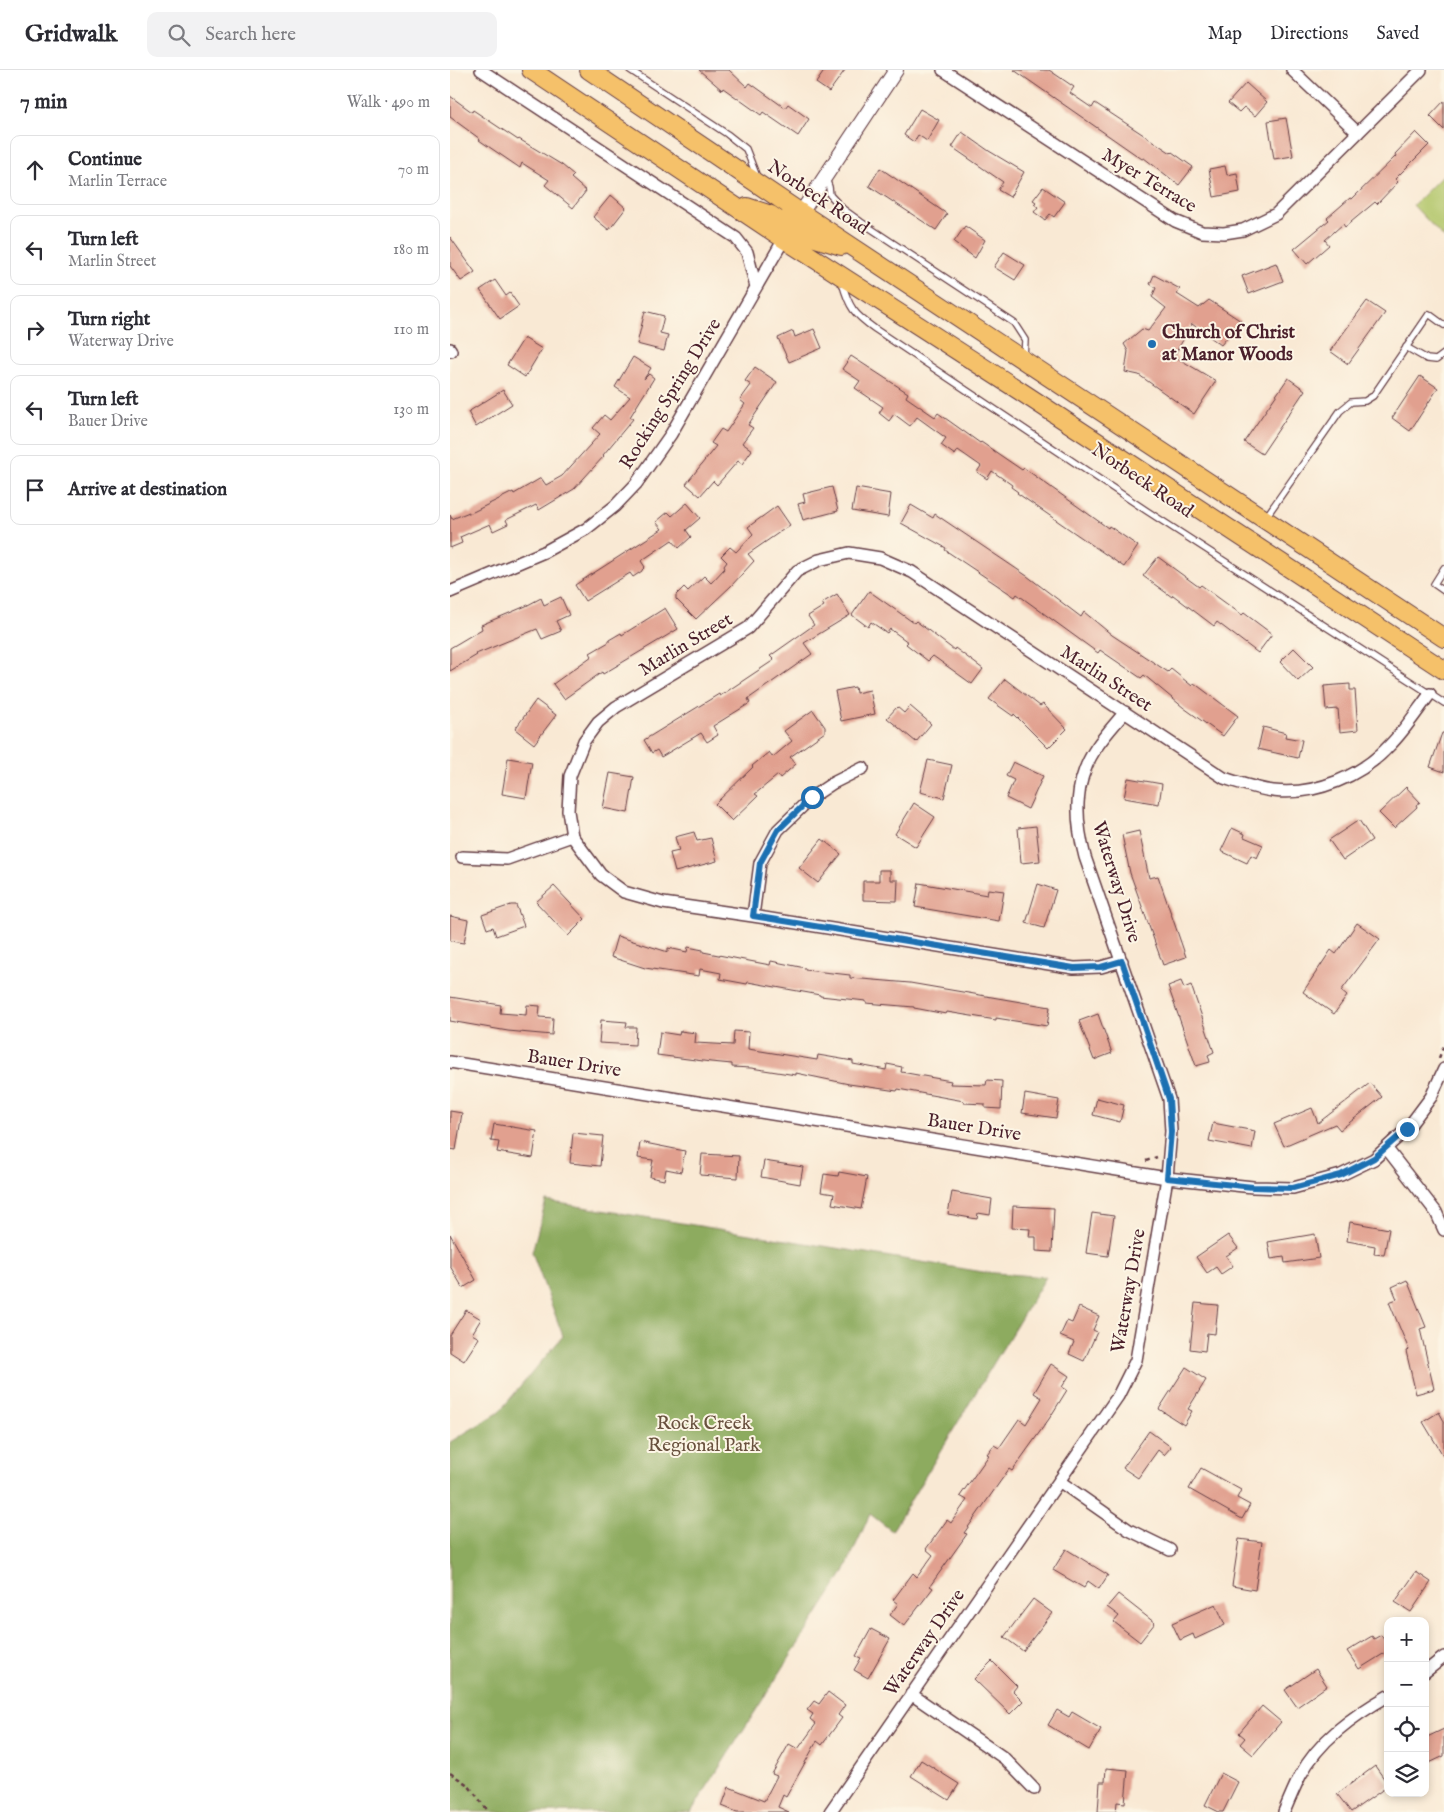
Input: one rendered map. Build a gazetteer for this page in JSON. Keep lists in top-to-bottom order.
{
  "streets": {
    "main road": ["Norbeck Road"],
    "street": [
      "Myer Terrace",
      "Rocking Spring Drive",
      "Marlin Street",
      "Waterway Drive",
      "Bauer Drive"
    ]
  },
  "crossings": [
    ["Norbeck Road", "Rocking Spring Drive"],
    ["Norbeck Road", "Marlin Street"],
    ["Marlin Street", "Waterway Drive"],
    ["Waterway Drive", "Bauer Drive"]
  ],
  "parks": ["Rock Creek Regional Park"],
  "places": ["Church of Christ at Manor Woods"],
  "page": {
    "header": "Gridwalk",
    "search": "Search here",
    "nav": ["Map", "Directions", "Saved"],
    "heading": ["7 min", "Walk · 490 m"],
    "list": [
      ["Continue", "Marlin Terrace", "70 m"],
      ["Turn left", "Marlin Street", "180 m"],
      ["Turn right", "Waterway Drive", "110 m"],
      ["Turn left", "Bauer Drive", "130 m"],
      "Arrive at destination"
    ],
    "map_buttons": ["+", "−"]
  }
}
